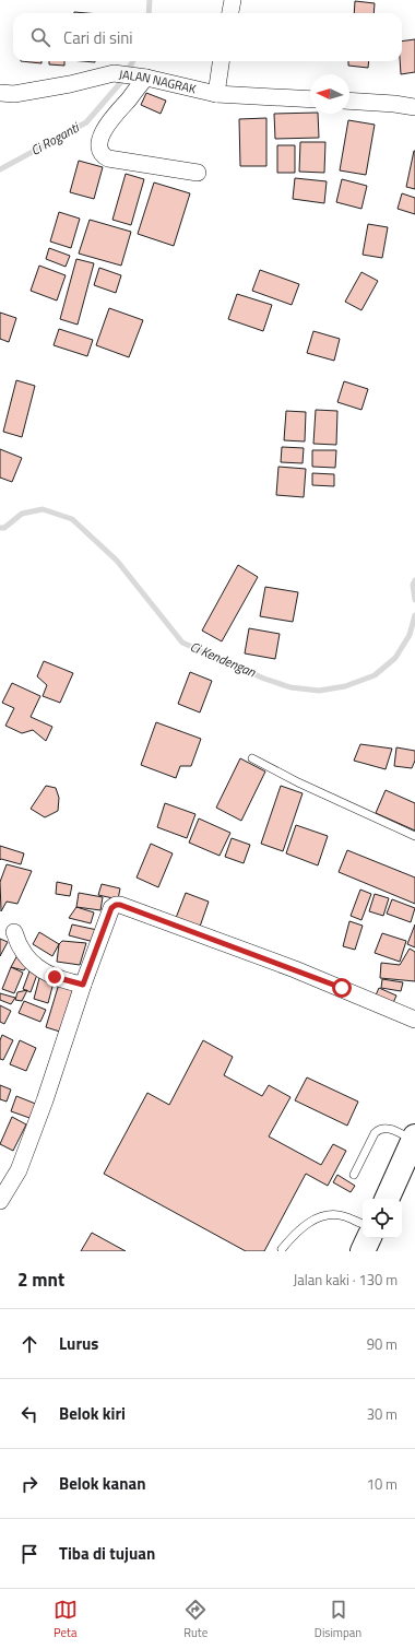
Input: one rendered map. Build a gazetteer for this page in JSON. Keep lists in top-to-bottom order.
{
  "streets": {
    "street": ["JALAN NAGRAK"]
  },
  "water": ["Ci Roganti", "Ci Kendengan"],
  "north": "left",
  "page": {
    "search": "Cari di sini",
    "heading": ["2 mnt", "Jalan kaki · 130 m"],
    "list": [
      ["Lurus", "90 m"],
      ["Belok kiri", "30 m"],
      ["Belok kanan", "10 m"],
      "Tiba di tujuan"
    ],
    "nav": ["Peta", "Rute", "Disimpan"]
  }
}
